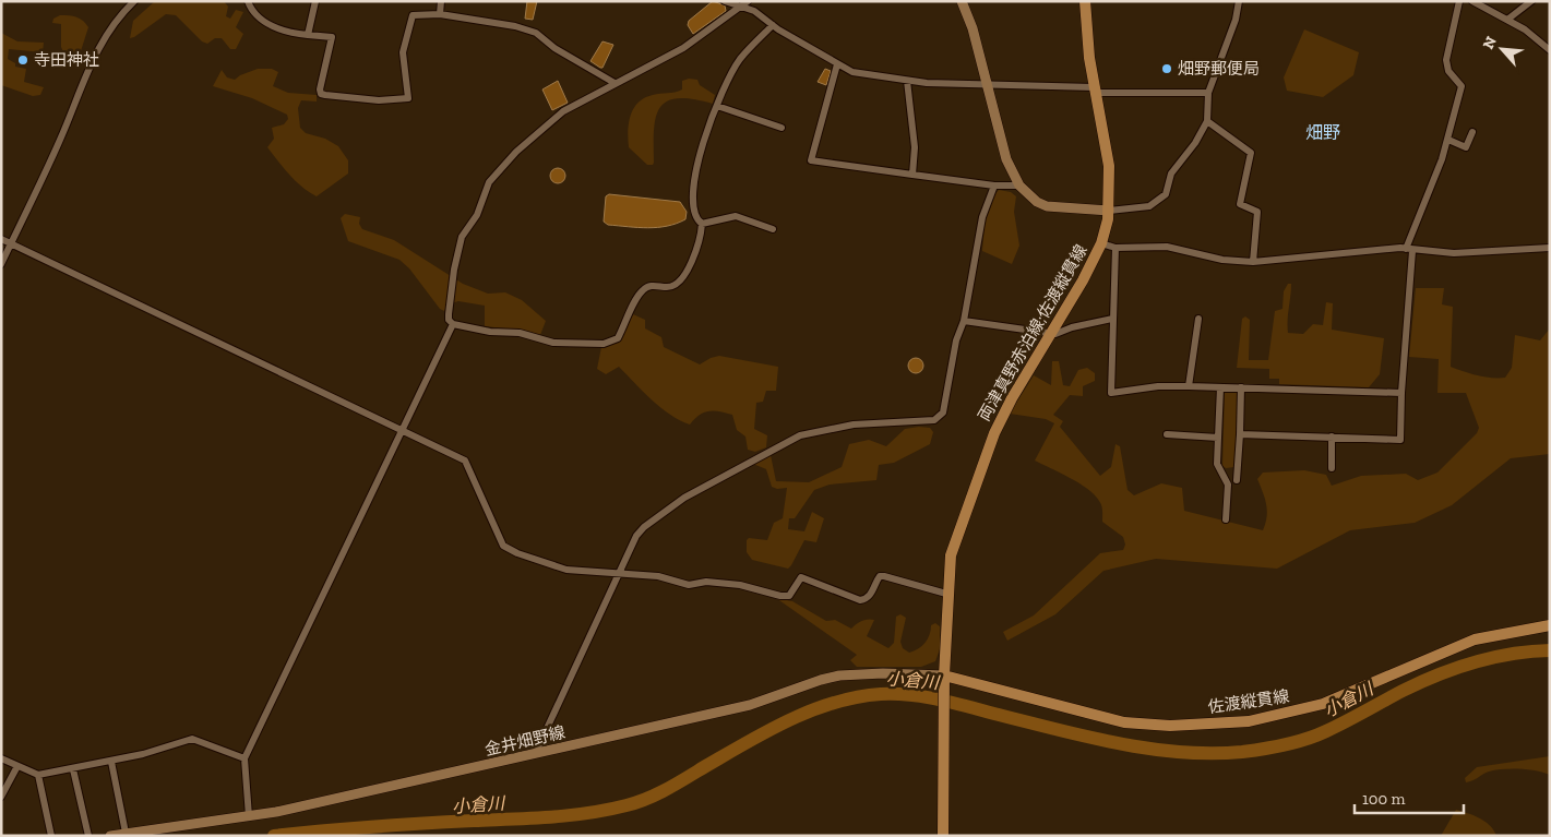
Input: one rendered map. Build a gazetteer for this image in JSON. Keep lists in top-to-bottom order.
{
  "streets": {
    "main road": ["両津真野赤泊線;佐渡縦貫線", "佐渡縦貫線", "金井畑野線"]
  },
  "crossings": [
    ["両津真野赤泊線;佐渡縦貫線", "佐渡縦貫線"],
    ["両津真野赤泊線;佐渡縦貫線", "金井畑野線"],
    ["佐渡縦貫線", "金井畑野線"]
  ],
  "districts": ["畑野"],
  "water": ["小倉川"],
  "places": ["寺田神社", "畑野郵便局"],
  "scale_bar": "100 m",
  "north": "top left"
}
